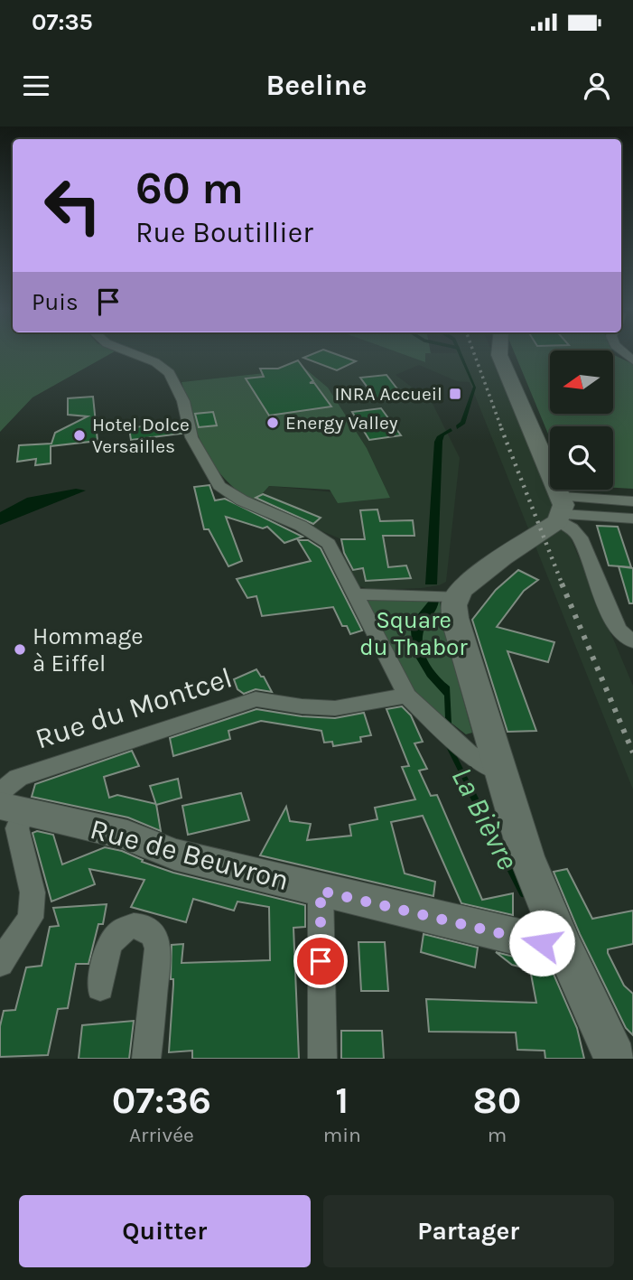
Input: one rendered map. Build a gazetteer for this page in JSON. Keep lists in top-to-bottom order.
{
  "streets": {
    "street": ["Rue du Montcel", "Rue de Beuvron"]
  },
  "crossings": [
    ["Rue du Montcel", "Rue de Beuvron"]
  ],
  "water": ["La Bièvre"],
  "parks": ["Square du Thabor"],
  "places": {
    "transit": ["INRA Accueil"],
    "other": ["Energy Valley", "Hotel Dolce Versailles", "Hommage à Eiffel"]
  },
  "north": "left",
  "page": {
    "status": "07:35",
    "header": "Beeline",
    "turn": ["60 m", "Rue Boutillier"],
    "then": "Puis",
    "eta": [
      "07:36",
      "Arrivée",
      "1",
      "min",
      "80",
      "m"
    ],
    "buttons": ["Quitter", "Partager"]
  }
}
